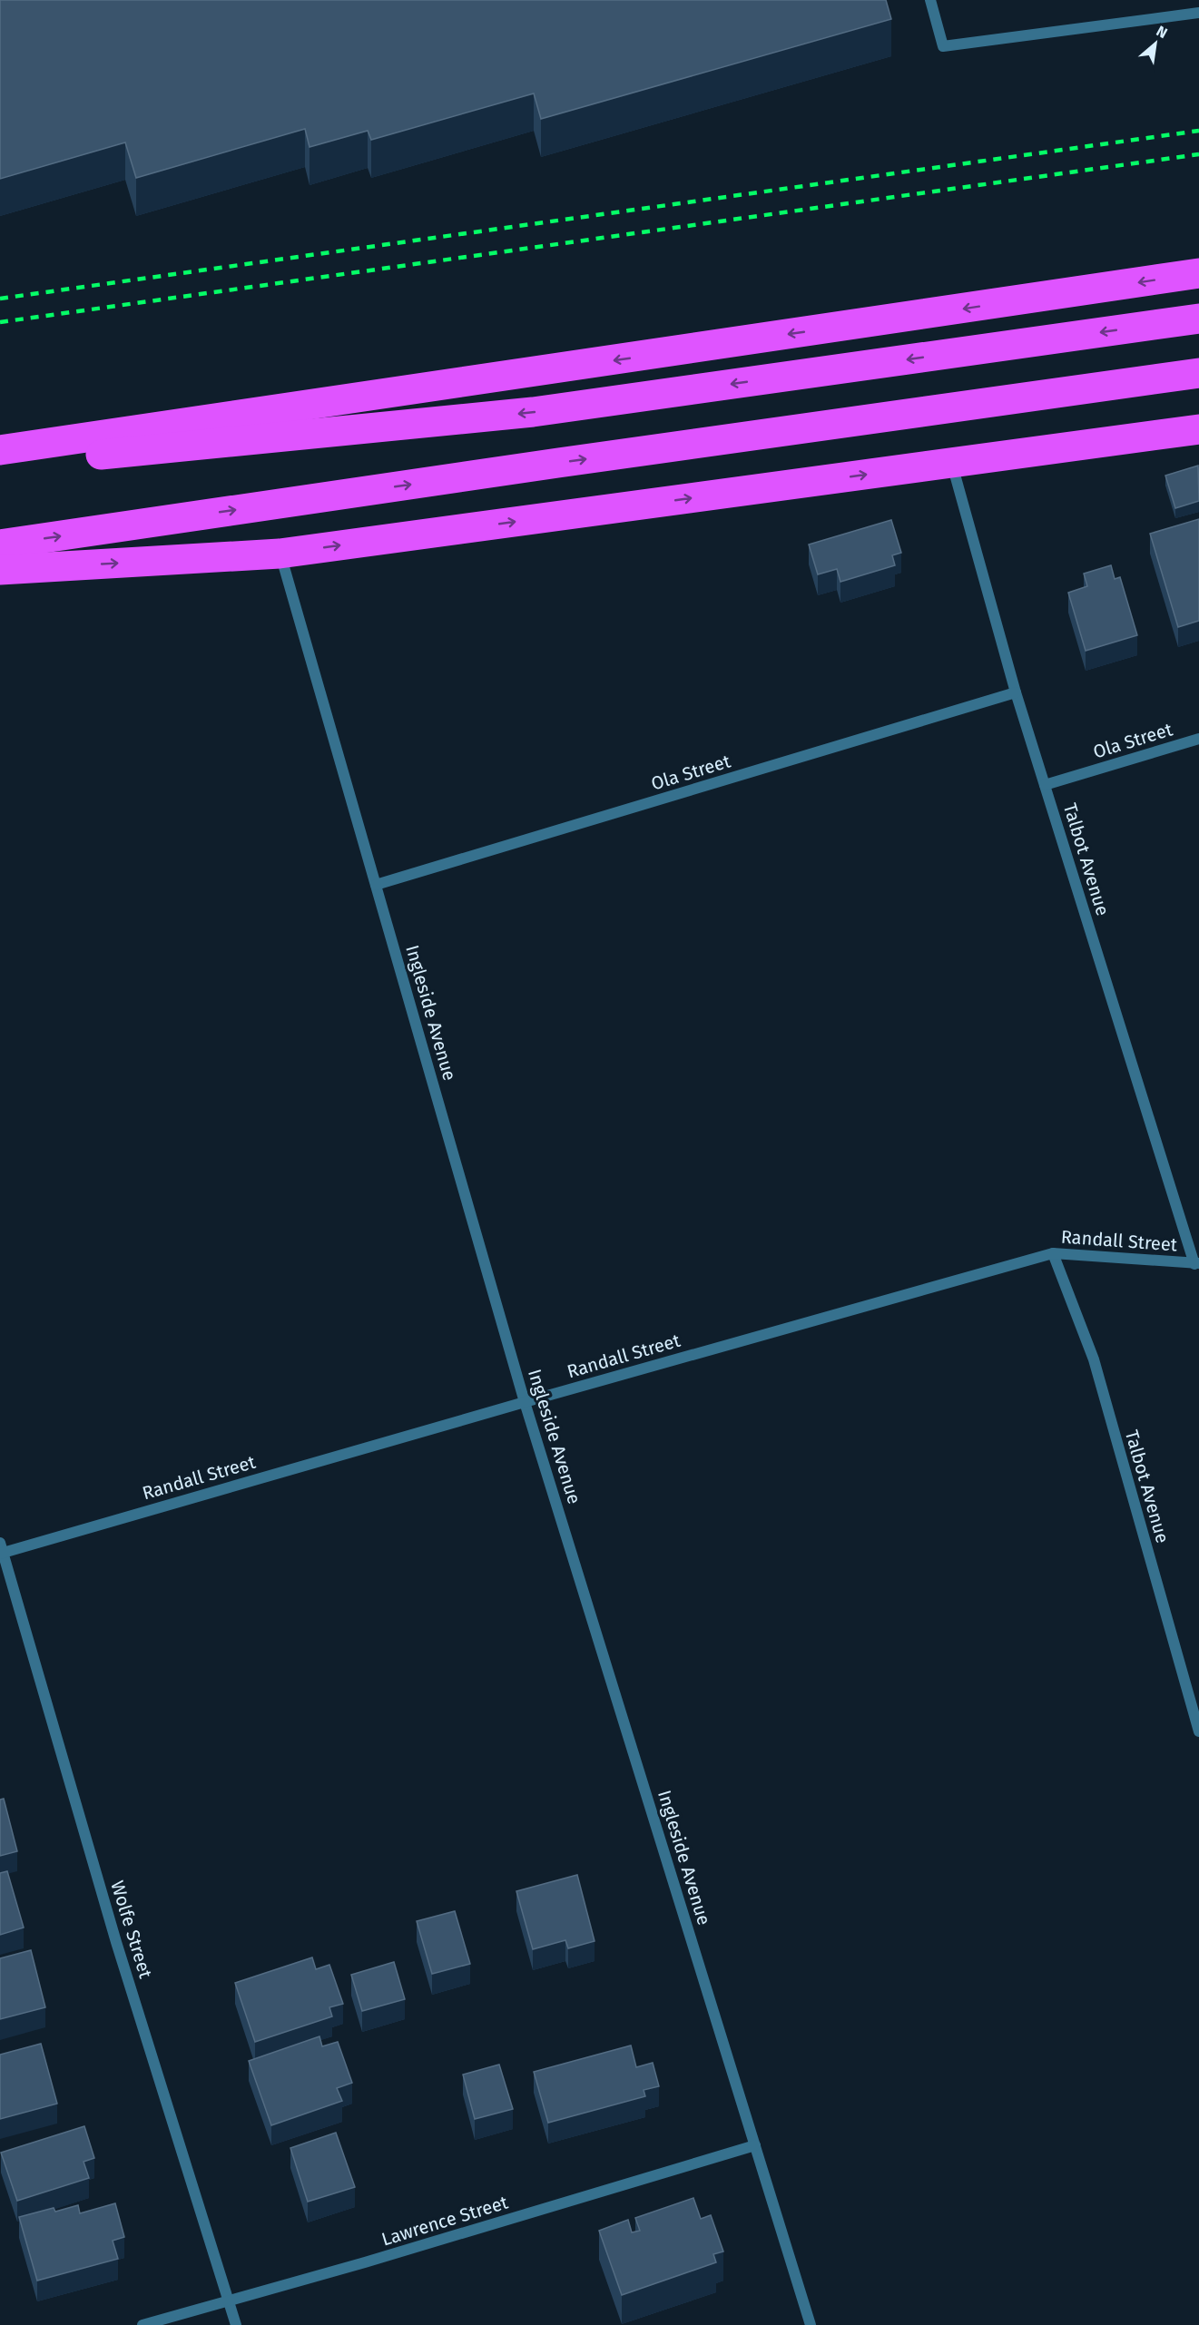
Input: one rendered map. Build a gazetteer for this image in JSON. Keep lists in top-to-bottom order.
{
  "streets": {
    "street": [
      "Ola Street",
      "Talbot Avenue",
      "Ingleside Avenue",
      "Randall Street",
      "Wolfe Street",
      "Lawrence Street"
    ]
  },
  "crossings": [
    ["Ola Street", "Talbot Avenue"],
    ["Ola Street", "Ingleside Avenue"],
    ["Talbot Avenue", "Randall Street"],
    ["Ingleside Avenue", "Randall Street"],
    ["Ingleside Avenue", "Lawrence Street"],
    ["Randall Street", "Wolfe Street"],
    ["Wolfe Street", "Lawrence Street"]
  ],
  "north": "top right"
}
